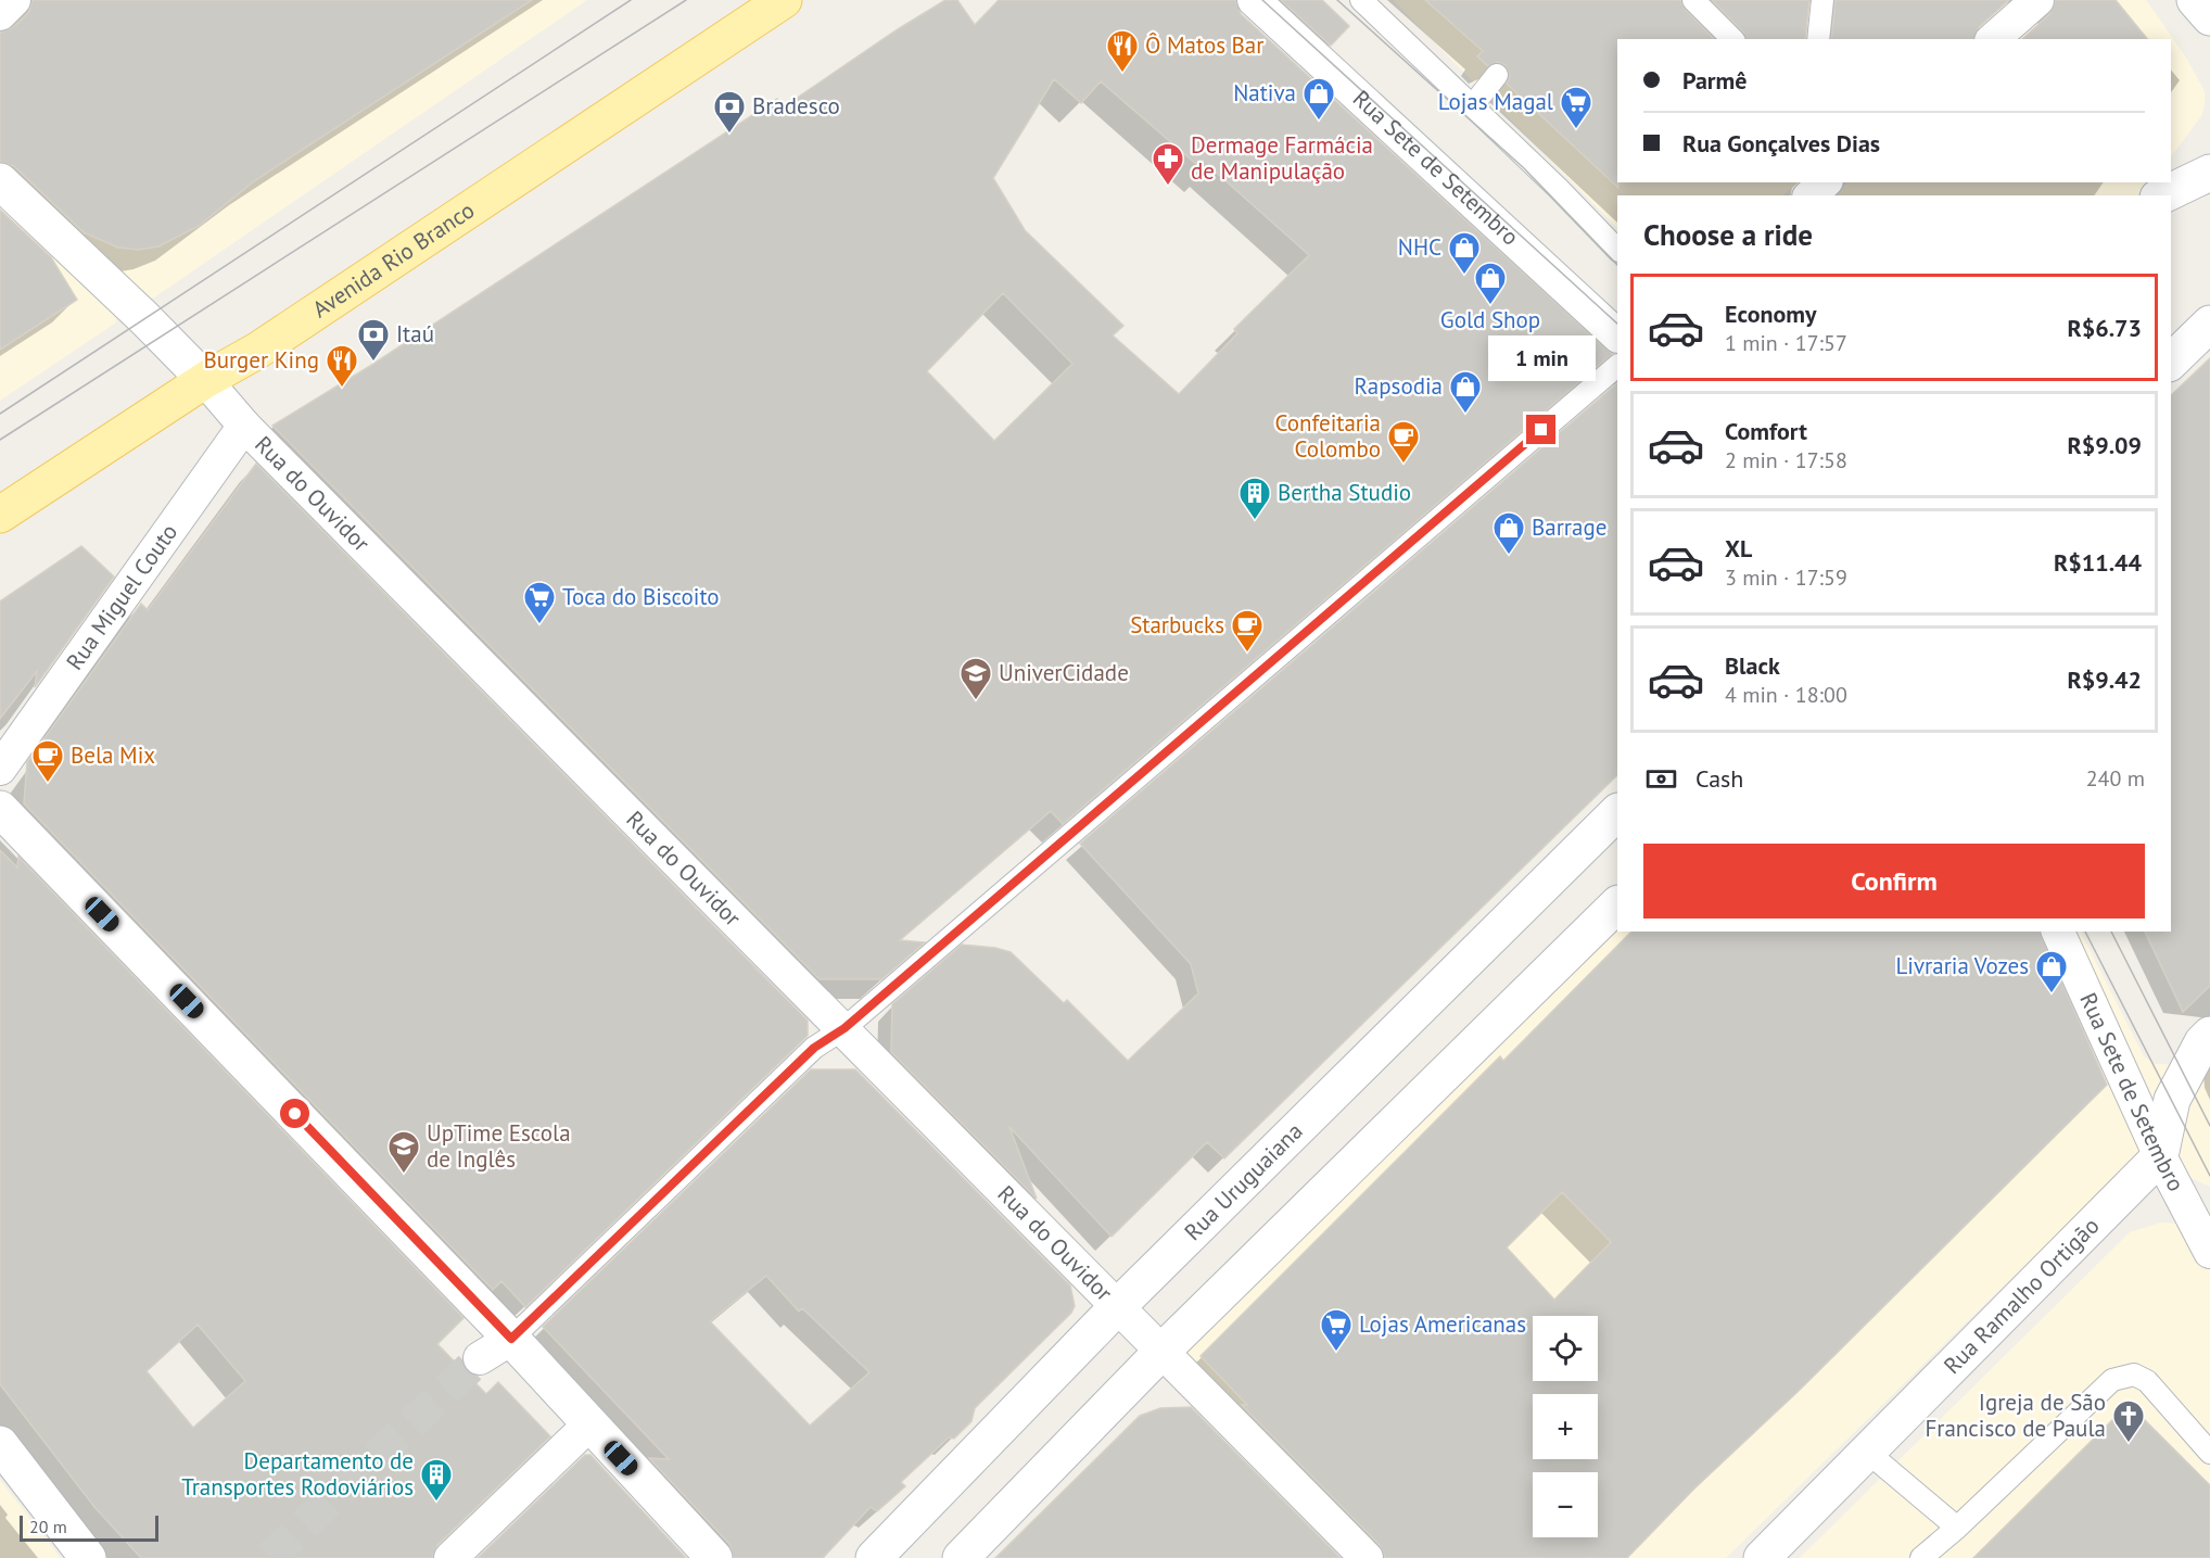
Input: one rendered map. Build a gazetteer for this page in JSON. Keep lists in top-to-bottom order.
{
  "streets": {
    "main road": ["Avenida Rio Branco"],
    "street": [
      "Rua Sete de Setembro",
      "Rua do Ouvidor",
      "Rua Miguel Couto",
      "Rua Uruguaiana",
      "Rua Ramalho Ortigão"
    ]
  },
  "crossings": [
    ["Rua Sete de Setembro", "Rua Ramalho Ortigão"],
    ["Avenida Rio Branco", "Rua do Ouvidor"],
    ["Rua do Ouvidor", "Rua Miguel Couto"],
    ["Rua do Ouvidor", "Rua Uruguaiana"]
  ],
  "places": {
    "restaurant": ["Ô Matos Bar", "Burger King"],
    "shop": [
      "Nativa",
      "NHC",
      "Gold Shop",
      "Rapsodia",
      "Barrage",
      "Livraria Vozes"
    ],
    "supermarket": ["Lojas Magal", "Toca do Biscoito", "Lojas Americanas"],
    "bank": ["Bradesco", "Itaú"],
    "pharmacy": ["Dermage Farmácia de Manipulação"],
    "cafe": ["Confeitaria Colombo", "Starbucks", "Bela Mix"],
    "building": ["Bertha Studio", "Departamento de Transportes Rodoviários"],
    "school or university": ["UniverCidade", "UpTime Escola de Inglês"],
    "church": ["Igreja de São Francisco de Paula"]
  },
  "scale_bar": "20 m",
  "page": {
    "banner": ["Parmê", "Rua Gonçalves Dias"],
    "heading": "Choose a ride",
    "list": [
      {
        "name": "Economy",
        "note": "1 min · 17:57",
        "value": "R$6.73"
      },
      {
        "name": "Comfort",
        "note": "2 min · 17:58",
        "value": "R$9.09"
      },
      {
        "name": "XL",
        "note": "3 min · 17:59",
        "value": "R$11.44"
      },
      {
        "name": "Black",
        "note": "4 min · 18:00",
        "value": "R$9.42"
      }
    ],
    "bubble": "1 min",
    "pay": ["Cash", "240 m"],
    "buttons": "Confirm",
    "map_buttons": ["+", "−"],
    "scale": "20 m"
  }
}
